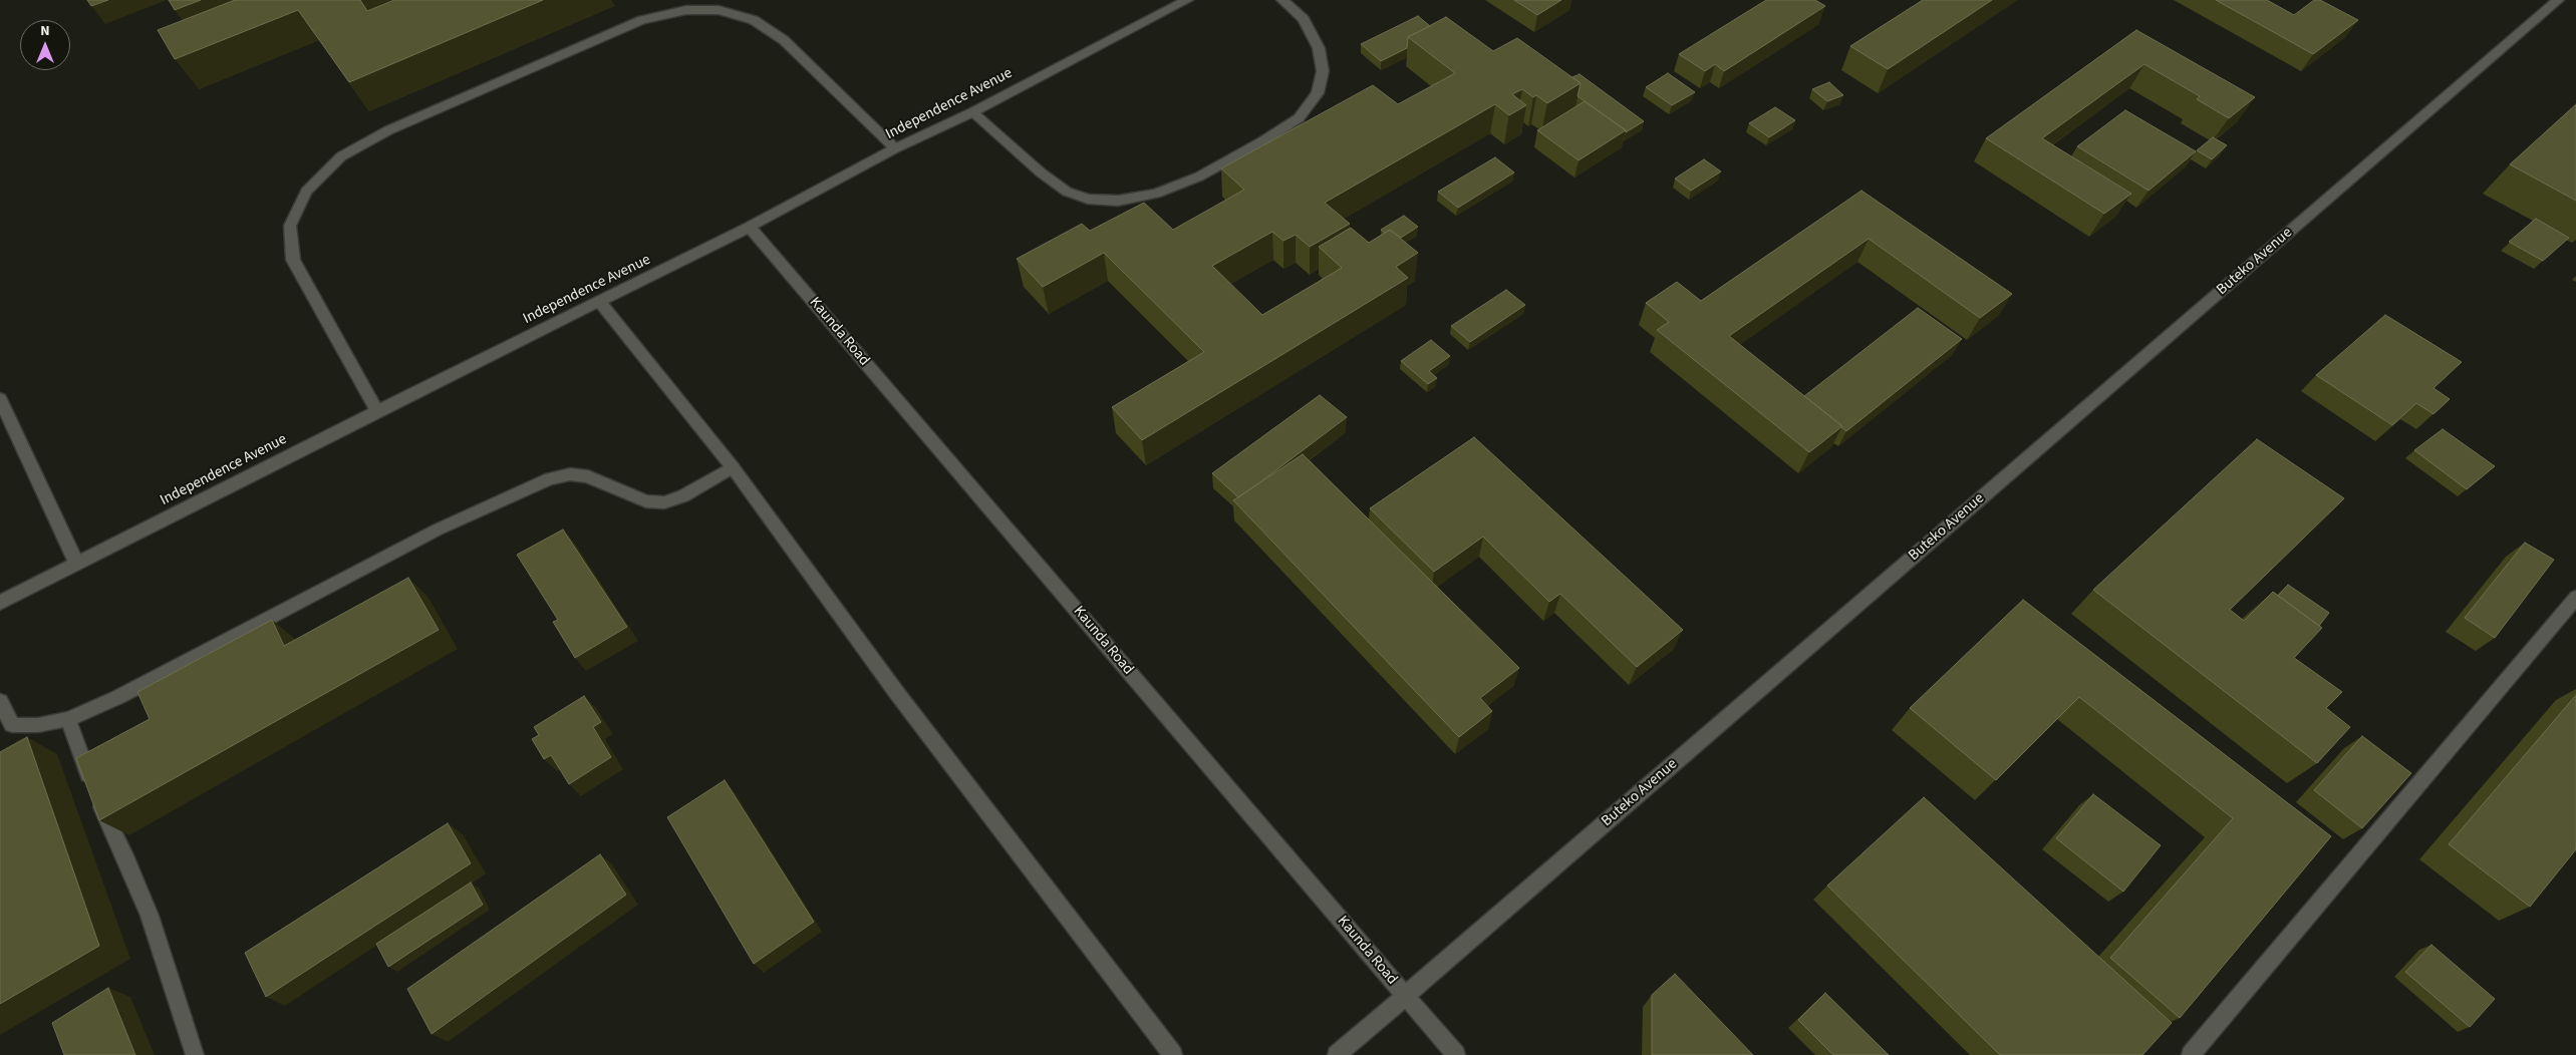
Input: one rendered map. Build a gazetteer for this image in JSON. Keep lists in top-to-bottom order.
{
  "streets": {
    "street": ["Independence Avenue", "Buteko Avenue", "Kaunda Road"]
  },
  "crossings": [
    ["Independence Avenue", "Kaunda Road"],
    ["Buteko Avenue", "Kaunda Road"]
  ],
  "north": "top"
}
